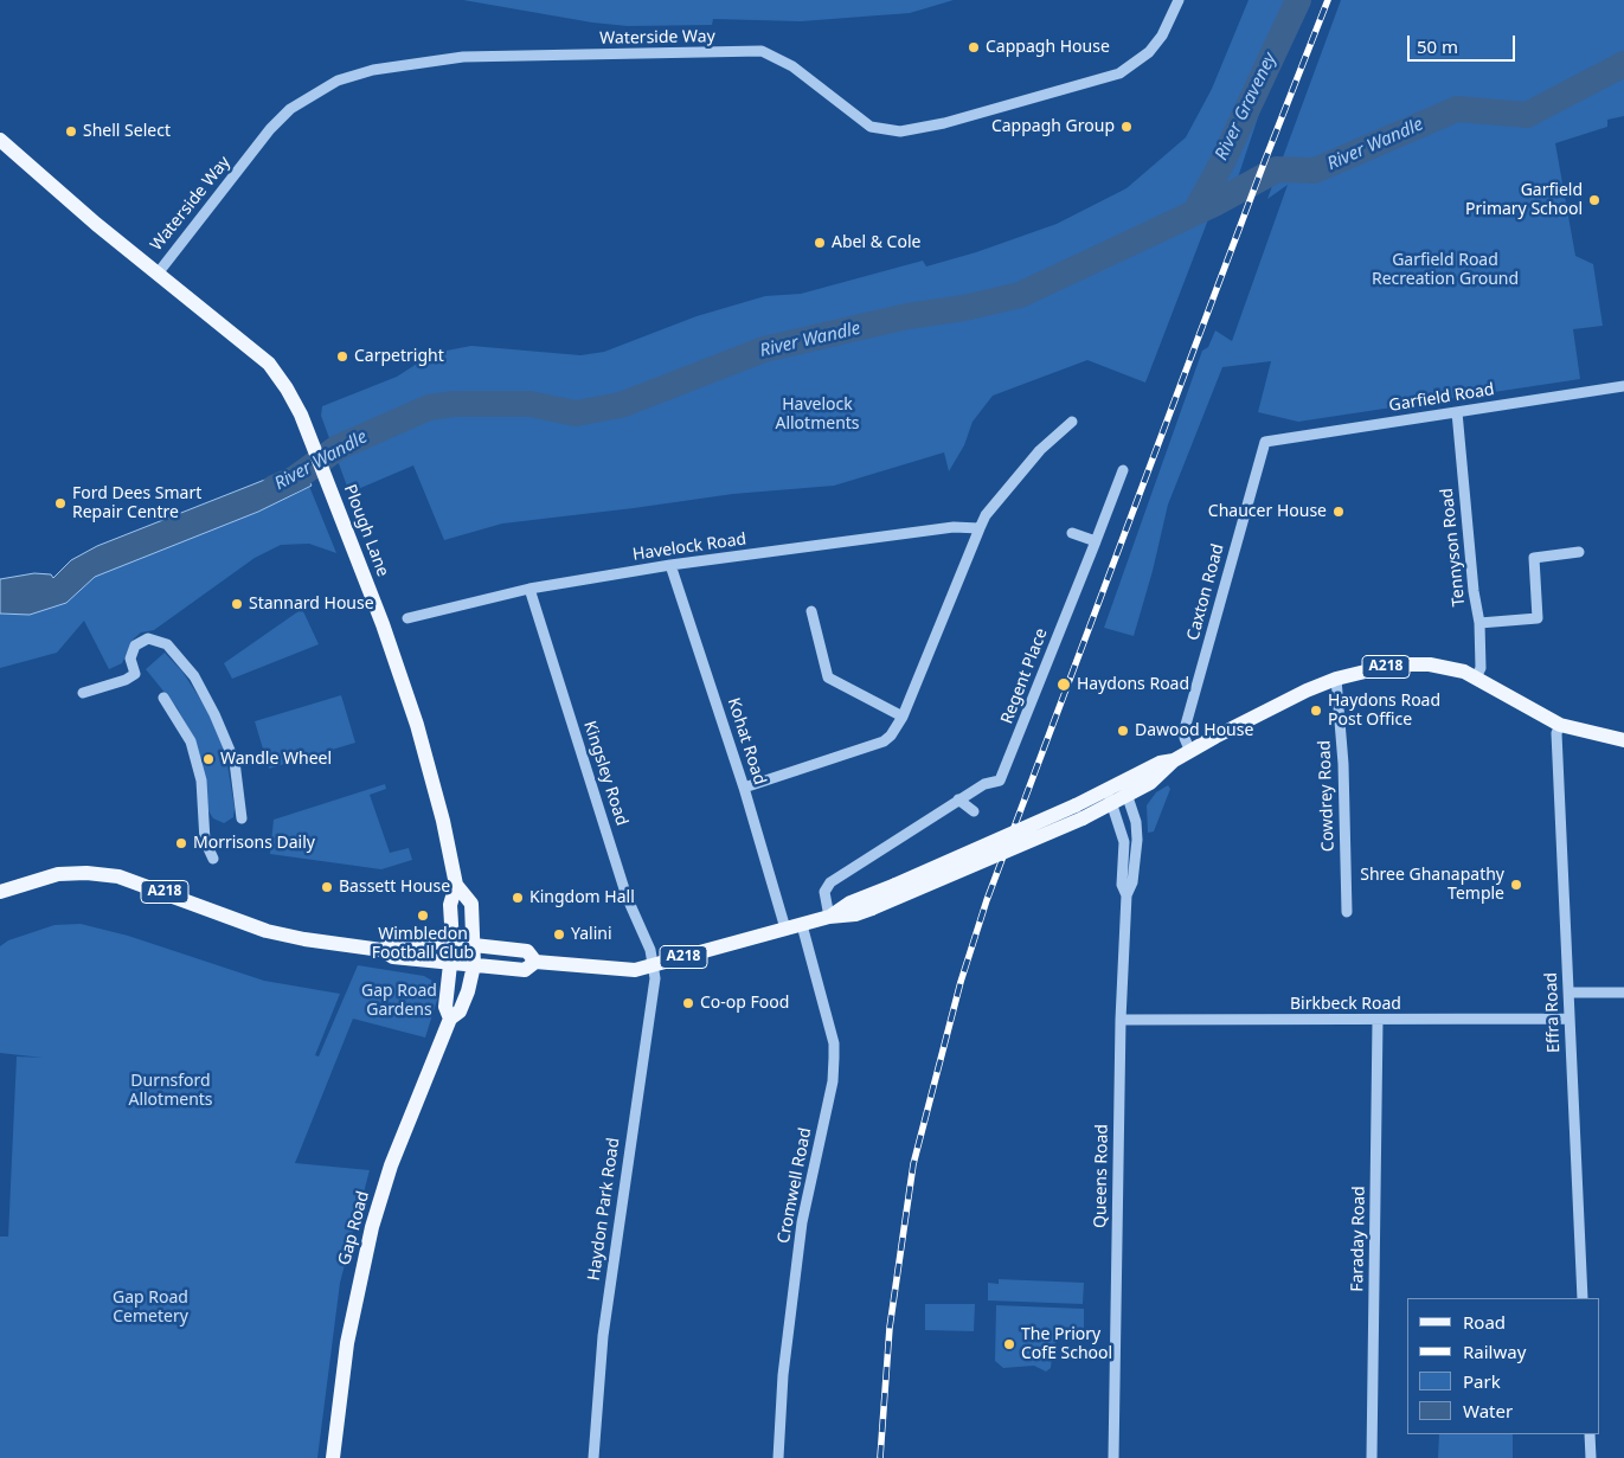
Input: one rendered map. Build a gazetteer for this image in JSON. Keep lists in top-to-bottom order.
{
  "streets": {
    "main road": ["Plough Lane", "A218", "Gap Road"],
    "street": [
      "Waterside Way",
      "Garfield Road",
      "Havelock Road",
      "Tennyson Road",
      "Caxton Road",
      "Regent Place",
      "Kohat Road",
      "Kingsley Road",
      "Cowdrey Road",
      "Birkbeck Road",
      "Effra Road",
      "Queens Road",
      "Cromwell Road",
      "Haydon Park Road",
      "Faraday Road"
    ]
  },
  "crossings": [
    ["Waterside Way", "Plough Lane"],
    ["Garfield Road", "Tennyson Road"],
    ["Garfield Road", "Caxton Road"],
    ["Plough Lane", "A218"],
    ["Plough Lane", "Gap Road"],
    ["Havelock Road", "Kohat Road"],
    ["Havelock Road", "Kingsley Road"],
    ["Tennyson Road", "A218"],
    ["Caxton Road", "A218"],
    ["A218", "Regent Place"],
    ["A218", "Kohat Road"],
    ["A218", "Kingsley Road"],
    ["A218", "Cowdrey Road"],
    ["A218", "Effra Road"],
    ["A218", "Queens Road"],
    ["A218", "Cromwell Road"],
    ["A218", "Haydon Park Road"],
    ["Kingsley Road", "Haydon Park Road"],
    ["Birkbeck Road", "Effra Road"],
    ["Birkbeck Road", "Queens Road"],
    ["Birkbeck Road", "Faraday Road"]
  ],
  "water": ["River Graveney", "River Wandle"],
  "parks": [
    "Garfield Road Recreation Ground",
    "Havelock Allotments",
    "Gap Road Gardens",
    "Durnsford Allotments",
    "Gap Road Cemetery"
  ],
  "places": [
    "Cappagh House",
    "Cappagh Group",
    "Shell Select",
    "Garfield Primary School",
    "Abel & Cole",
    "Carpetright",
    "Ford Dees Smart Repair Centre",
    "Chaucer House",
    "Stannard House",
    "Haydons Road",
    "Haydons Road Post Office",
    "Dawood House",
    "Wandle Wheel",
    "Morrisons Daily",
    "Shree Ghanapathy Temple",
    "Bassett House",
    "Kingdom Hall",
    "Wimbledon Football Club",
    "Yalini",
    "Co-op Food",
    "The Priory CofE School"
  ],
  "legend": [
    "Road",
    "Railway",
    "Park",
    "Water"
  ],
  "scale_bar": "50 m"
}
